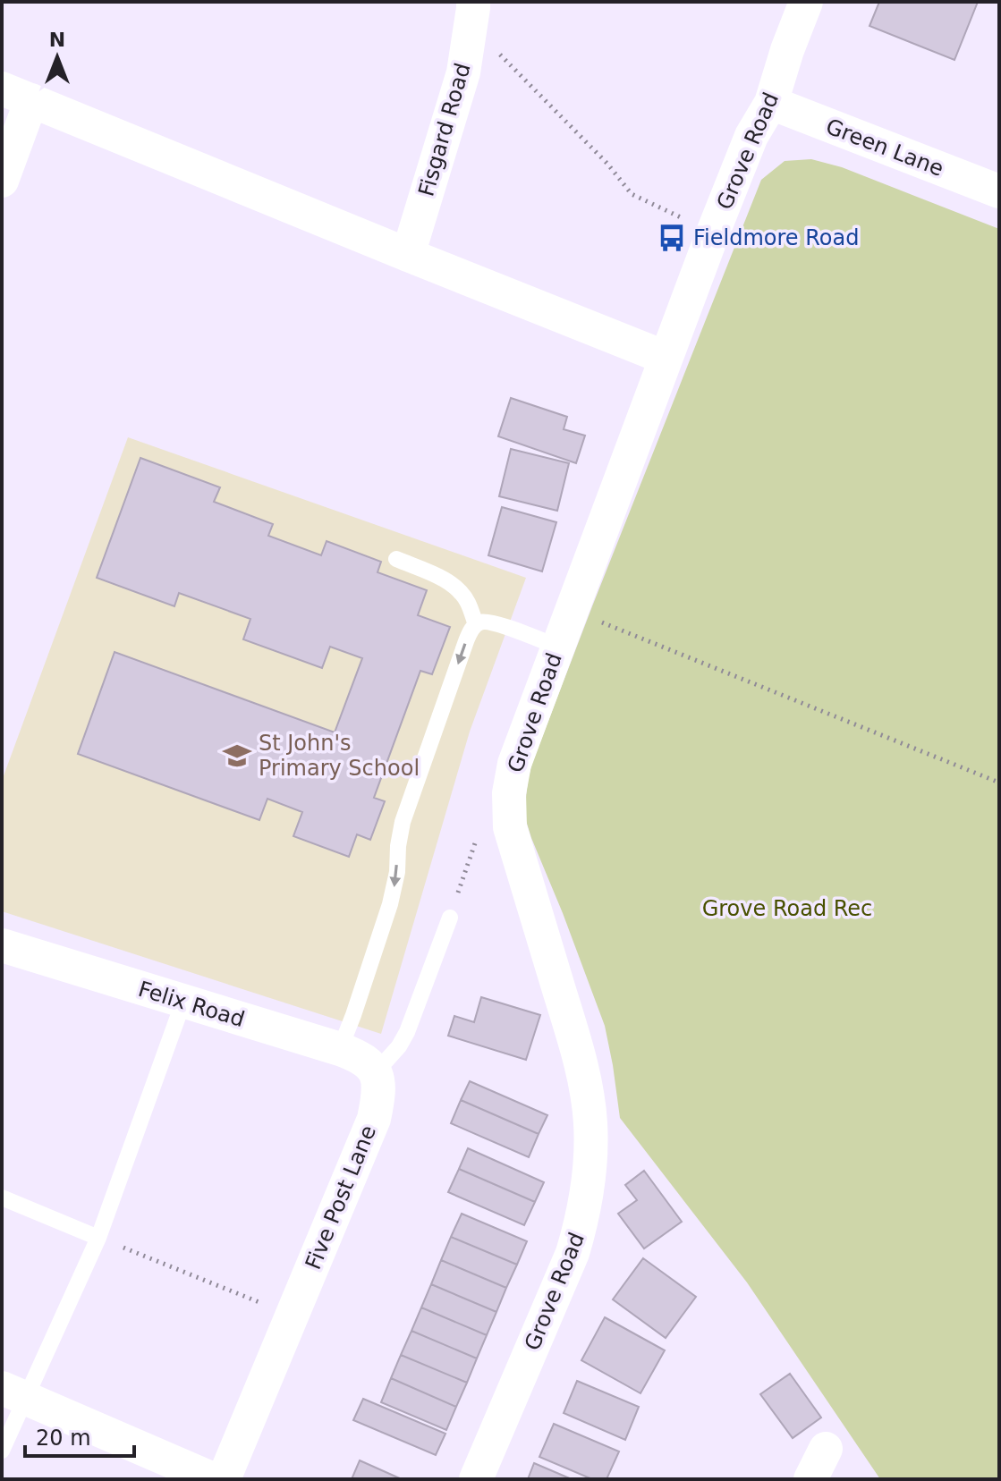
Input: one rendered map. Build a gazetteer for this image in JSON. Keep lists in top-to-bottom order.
{
  "streets": {
    "street": [
      "Fisgard Road",
      "Green Lane",
      "Grove Road",
      "Felix Road",
      "Five Post Lane"
    ]
  },
  "crossings": [
    ["Green Lane", "Grove Road"],
    ["Felix Road", "Five Post Lane"]
  ],
  "parks": ["Grove Road Rec"],
  "places": {
    "bus stop": ["Fieldmore Road"],
    "school or university": ["St John's Primary School"]
  },
  "scale_bar": "20 m",
  "north": "top"
}
